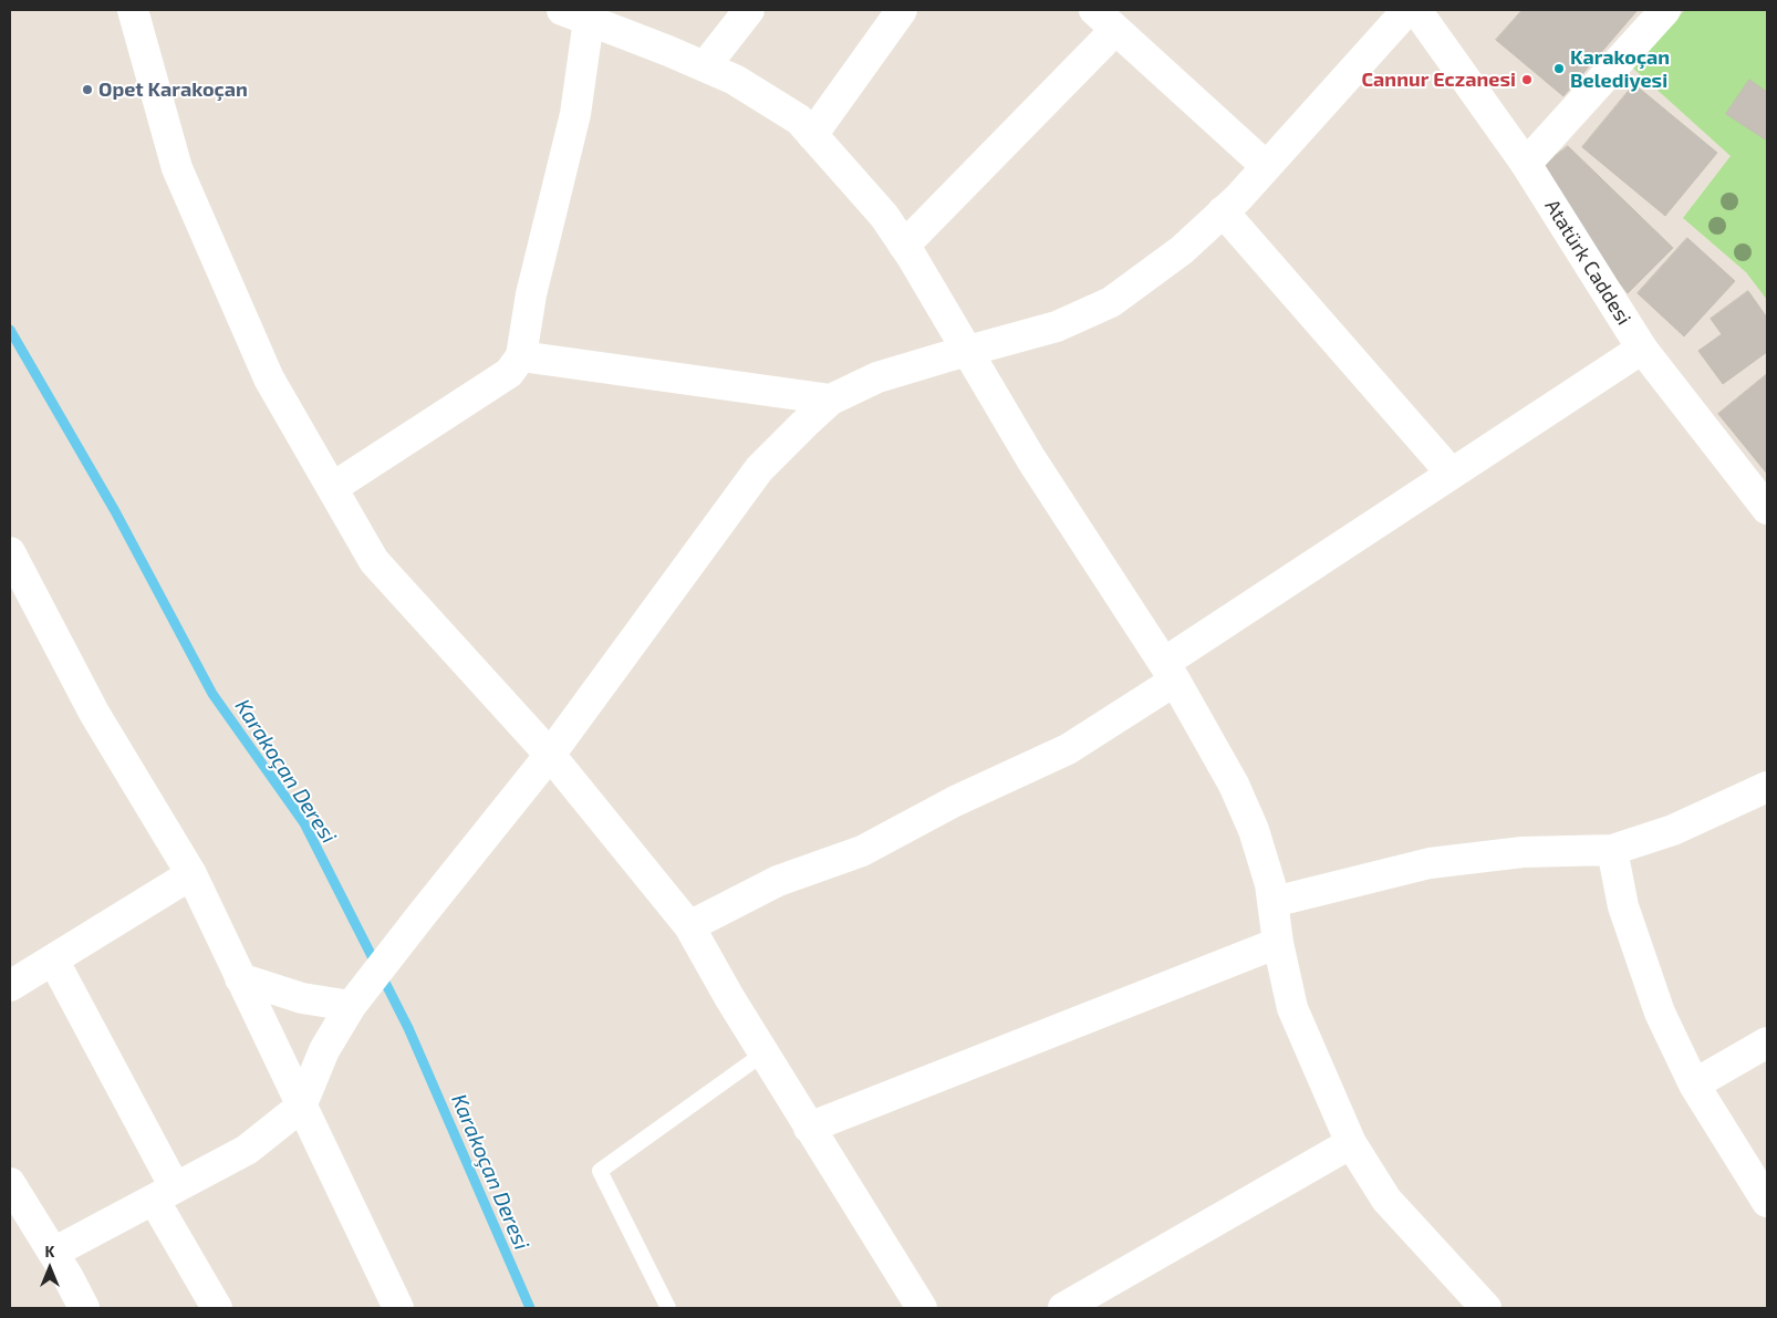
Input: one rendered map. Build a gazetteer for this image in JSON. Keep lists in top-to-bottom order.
{
  "streets": {
    "street": ["Atatürk Caddesi"]
  },
  "water": ["Karakoçan Deresi"],
  "places": ["Karakoçan Belediyesi", "Cannur Eczanesi", "Opet Karakoçan"],
  "north": "top"
}
